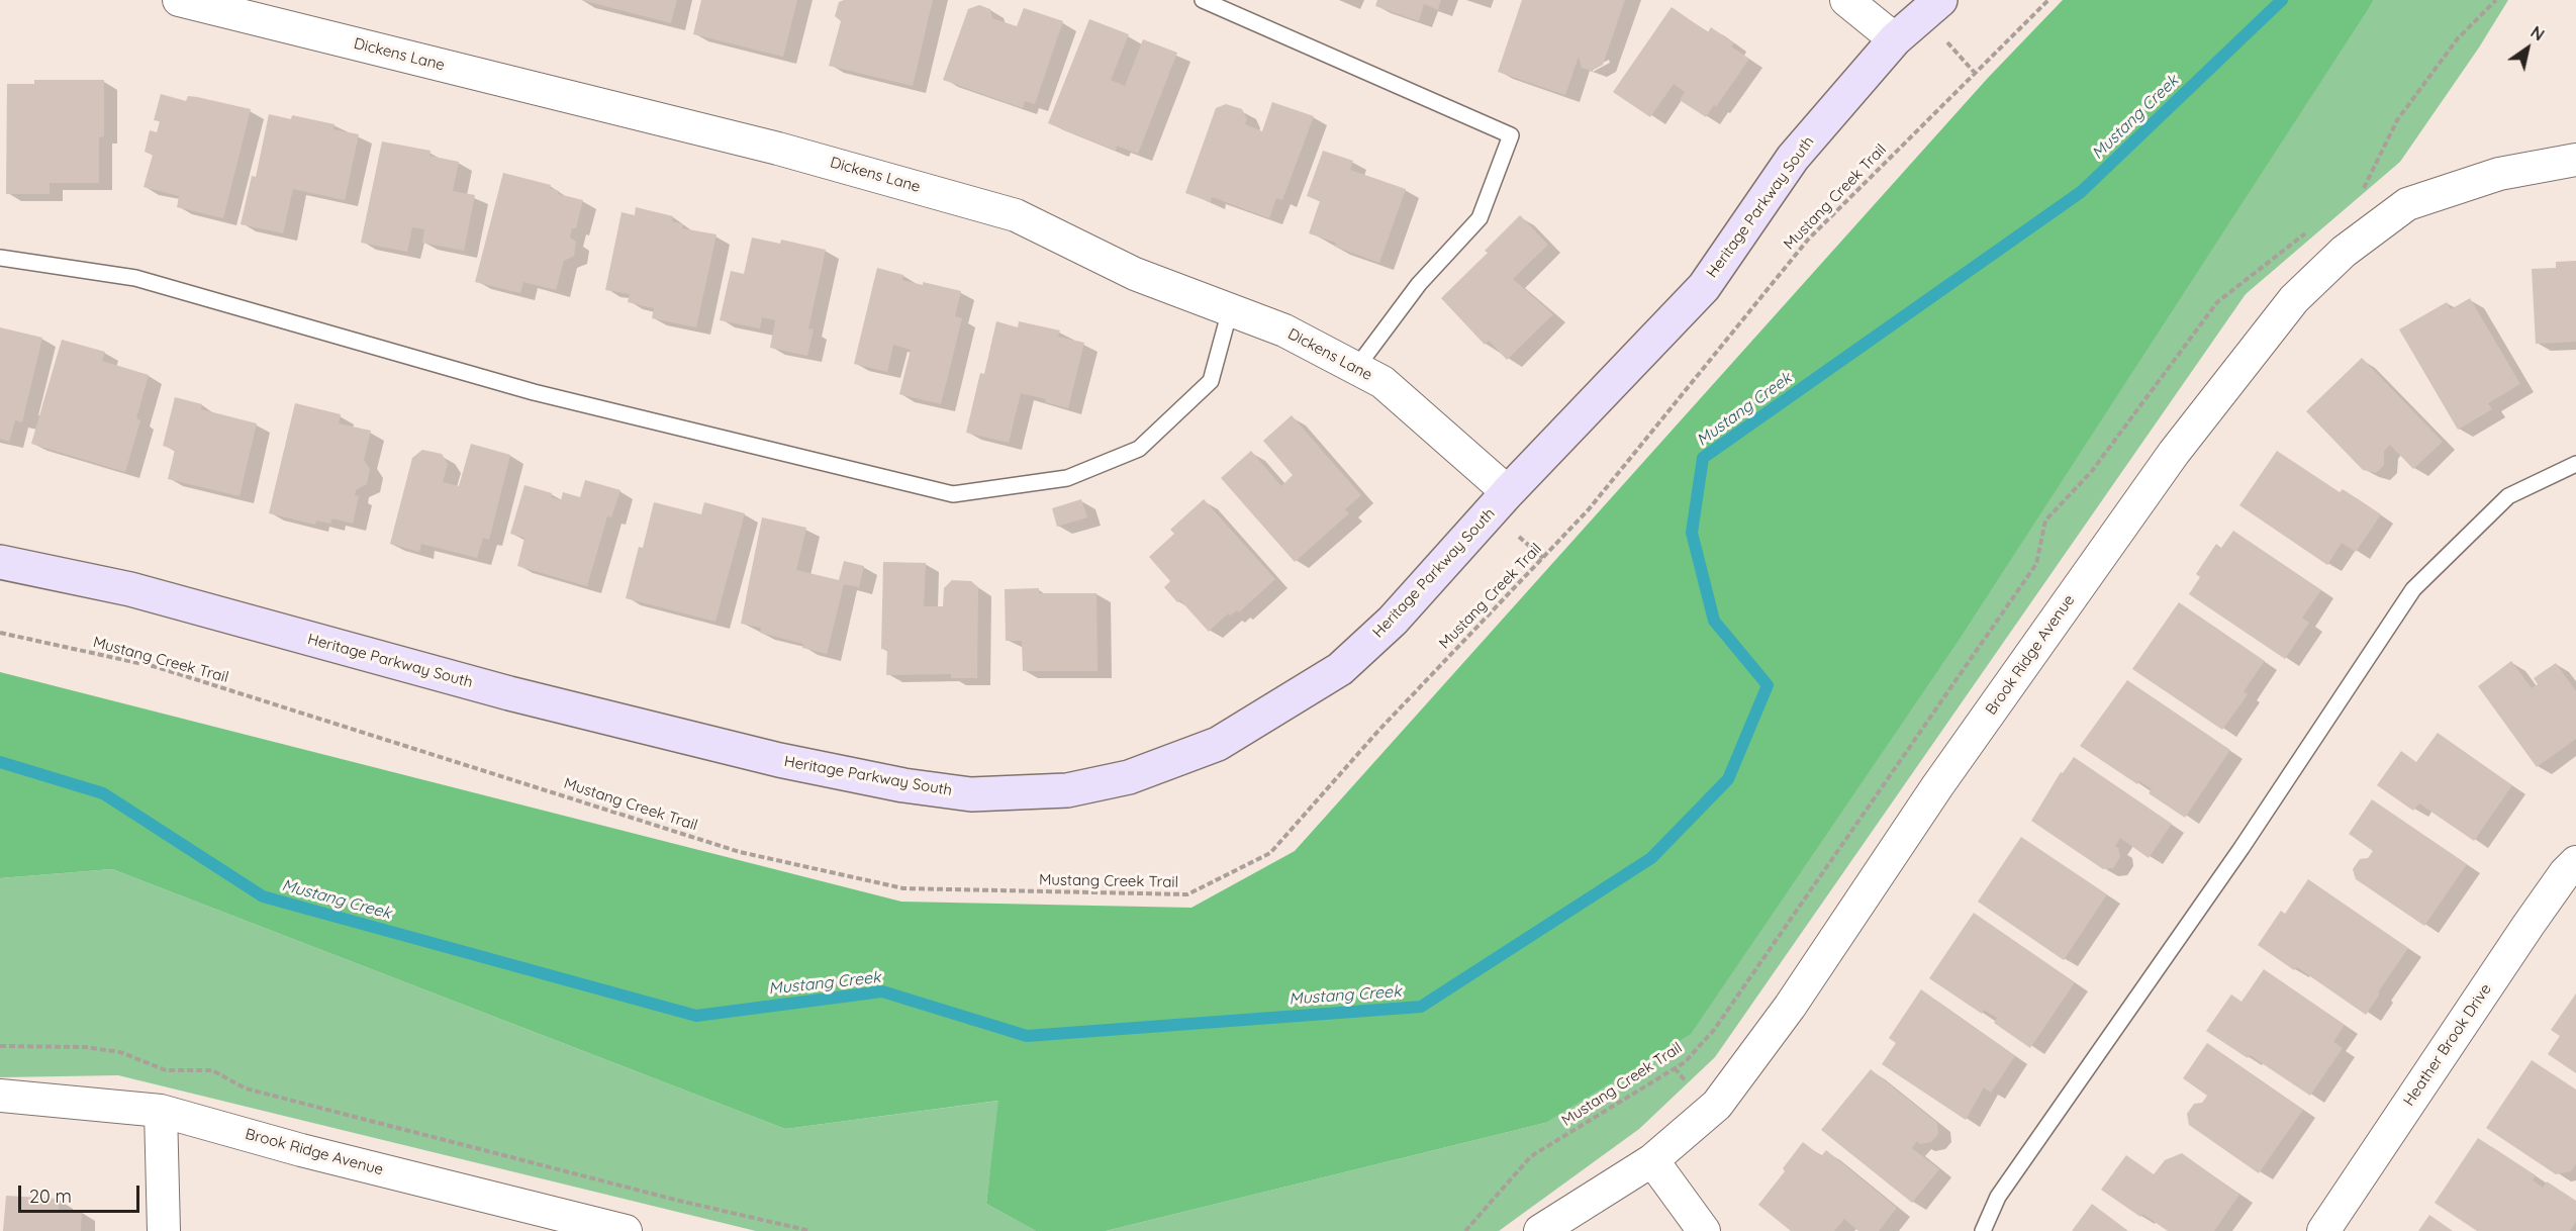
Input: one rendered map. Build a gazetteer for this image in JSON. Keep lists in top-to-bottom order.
{
  "streets": {
    "street": [
      "Dickens Lane",
      "Heritage Parkway South",
      "Brook Ridge Avenue",
      "Heather Brook Drive"
    ],
    "path": ["Mustang Creek Trail"]
  },
  "crossings": [
    ["Dickens Lane", "Heritage Parkway South"]
  ],
  "water": ["Mustang Creek"],
  "scale_bar": "20 m",
  "north": "top right"
}
